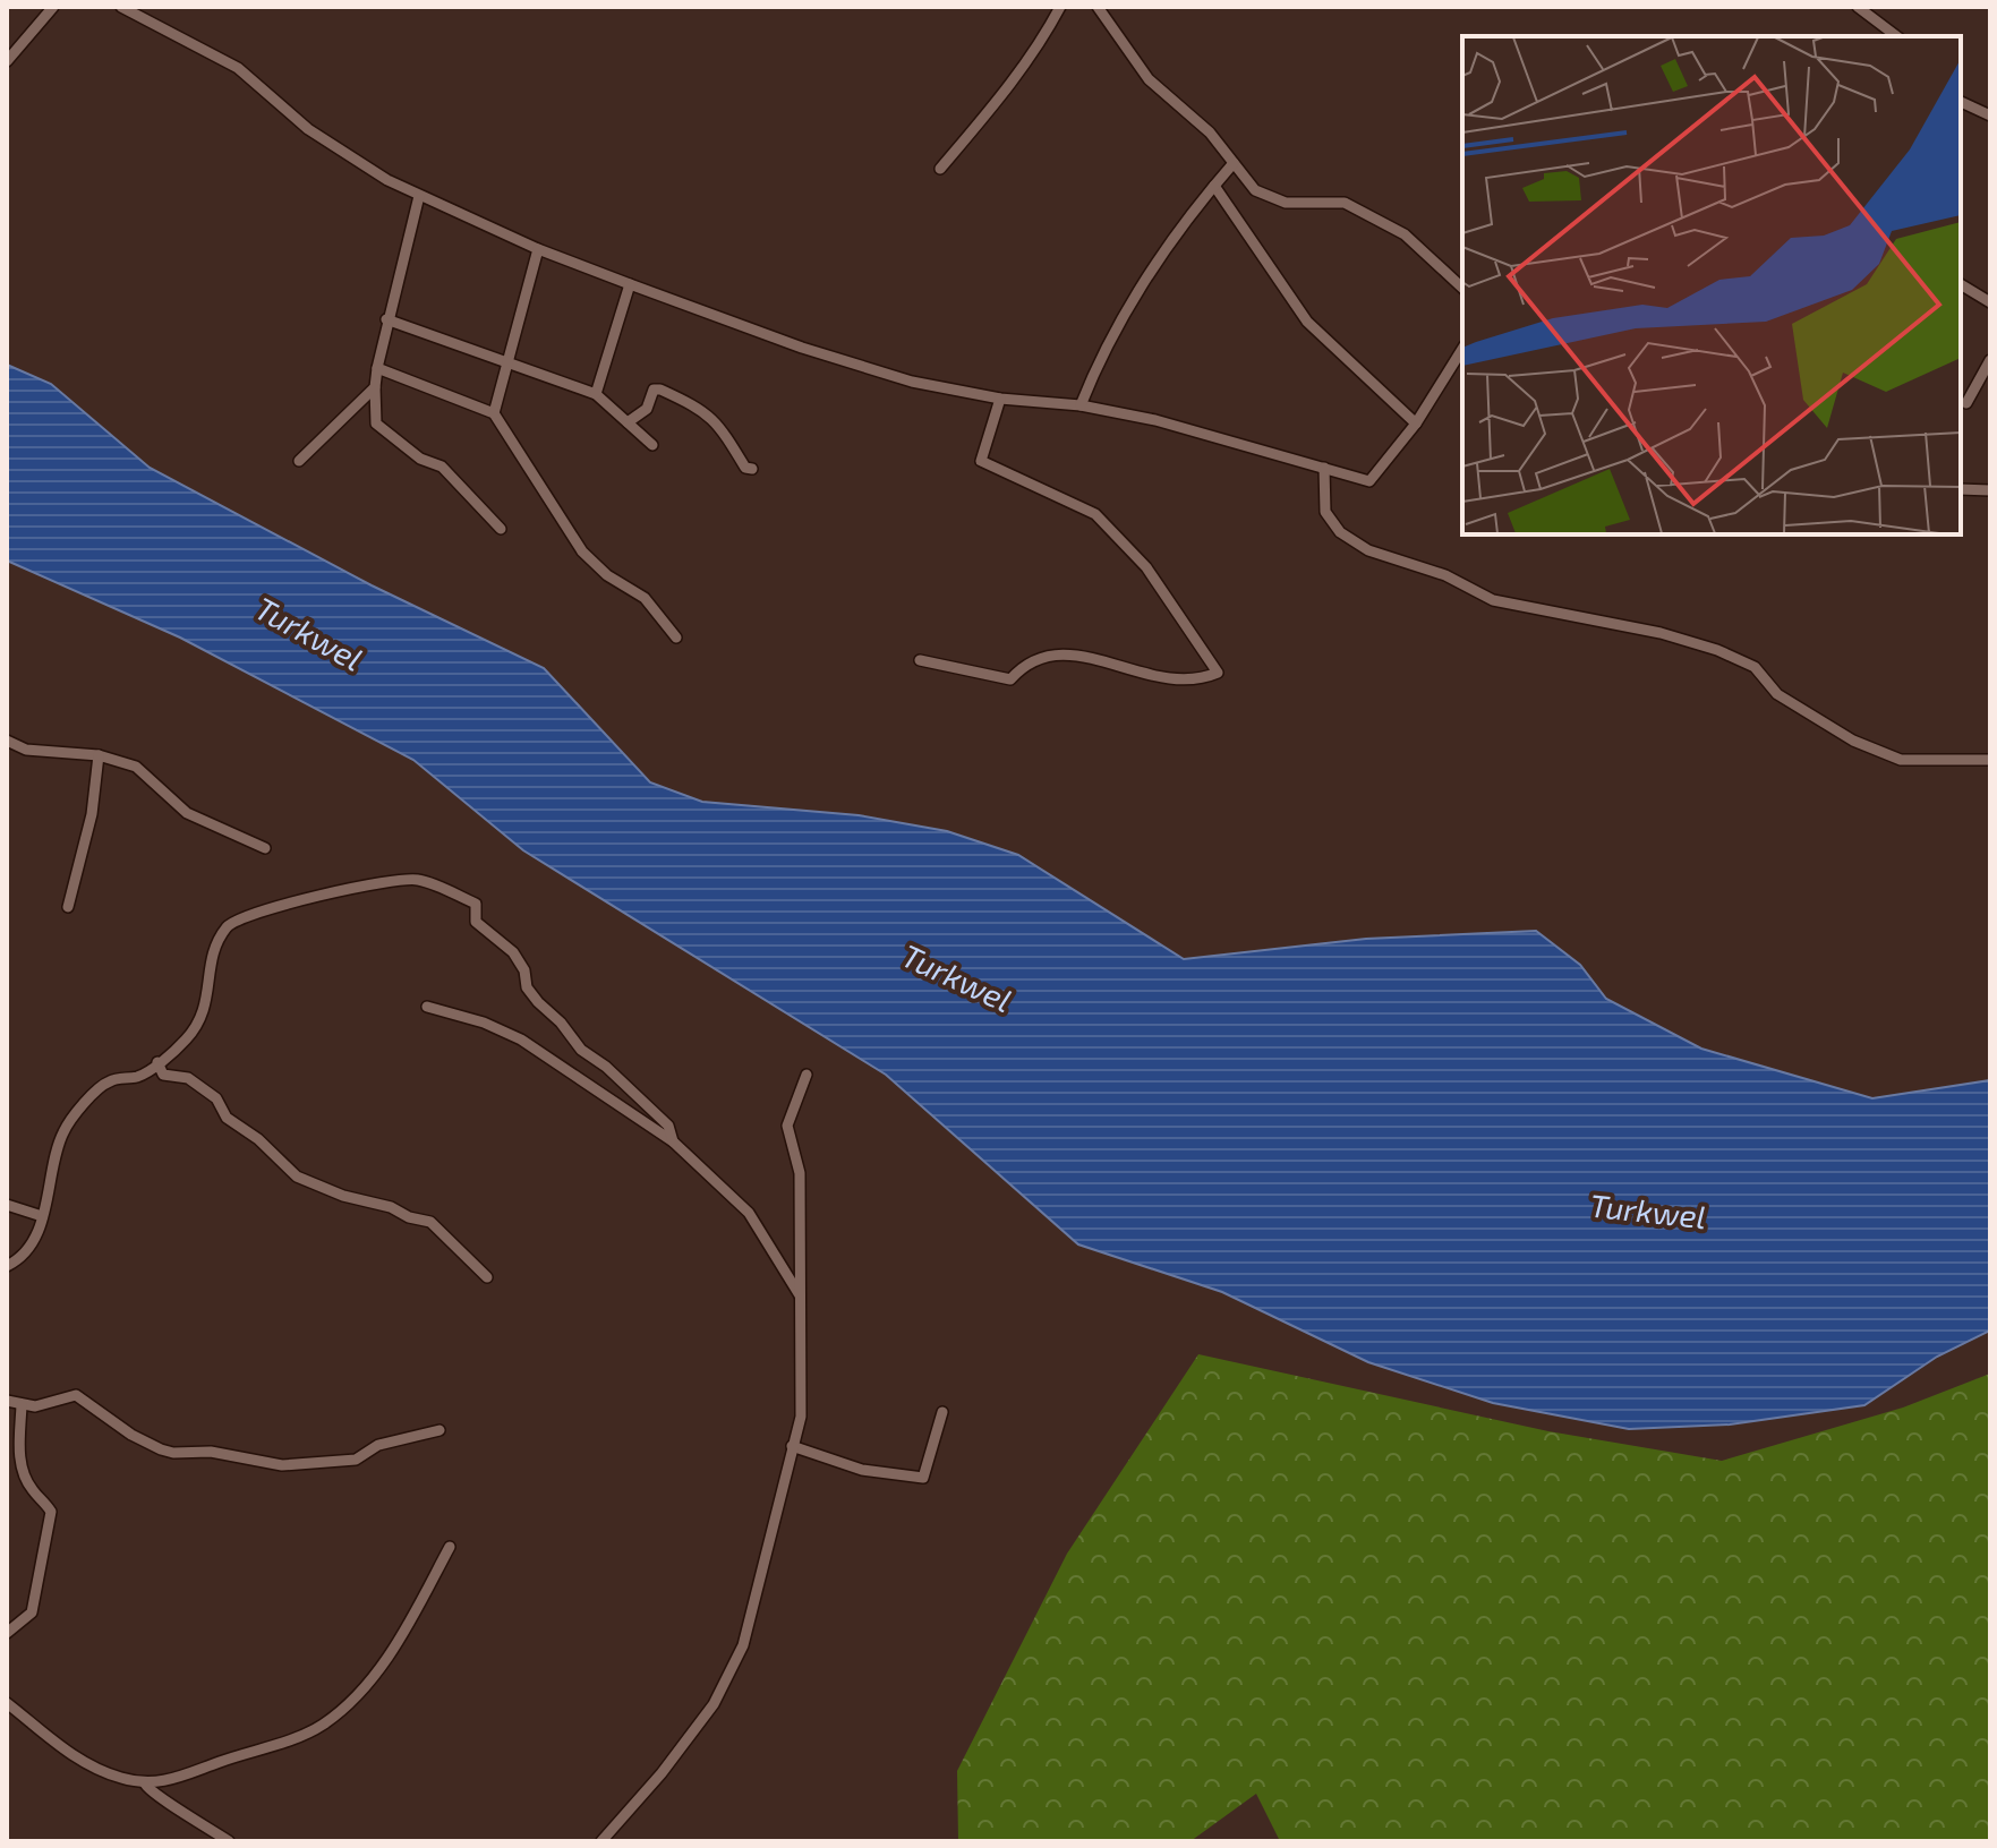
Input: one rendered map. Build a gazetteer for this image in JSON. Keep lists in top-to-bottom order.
{
  "water": ["Turkwel"]
}
